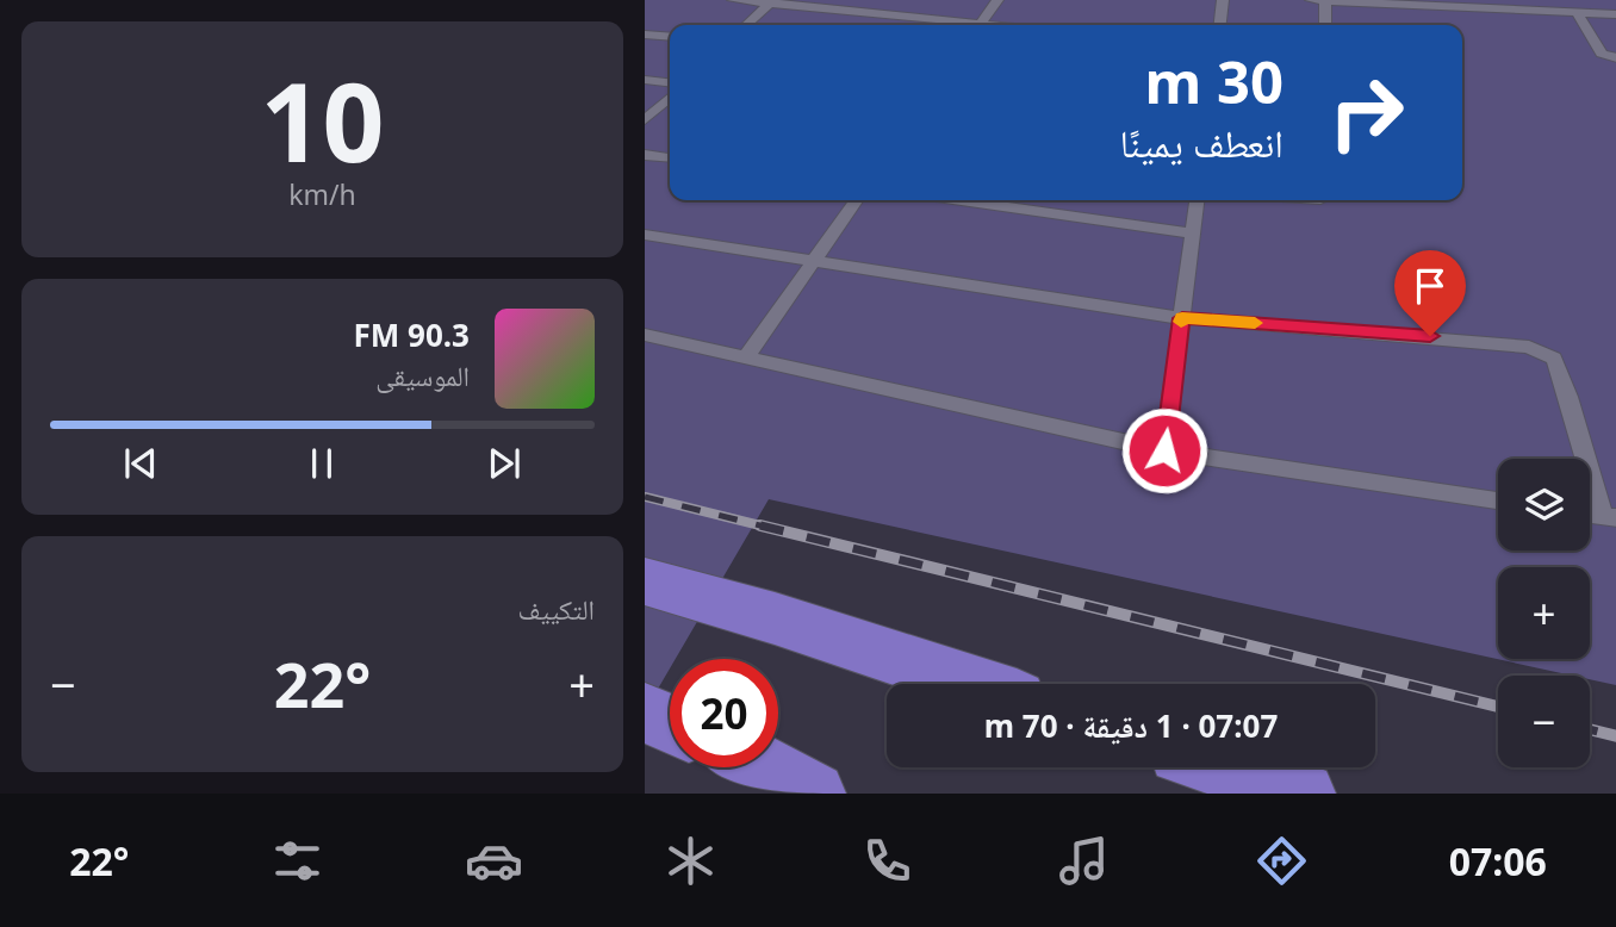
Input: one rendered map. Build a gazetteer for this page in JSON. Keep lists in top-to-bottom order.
{
  "page": {
    "tile": [
      ["10", "km/h"],
      "التكييف"
    ],
    "turn": ["30 m", "انعطف يمينًا"],
    "song": ["90.3 FM", "الموسيقى"],
    "map_buttons": ["+", "−"],
    "heat": ["−", "22°", "+"],
    "limit": "20",
    "trip": "07:07 · 1 دقيقة · 70 m",
    "tabs": ["07:06", "22°"]
  }
}
